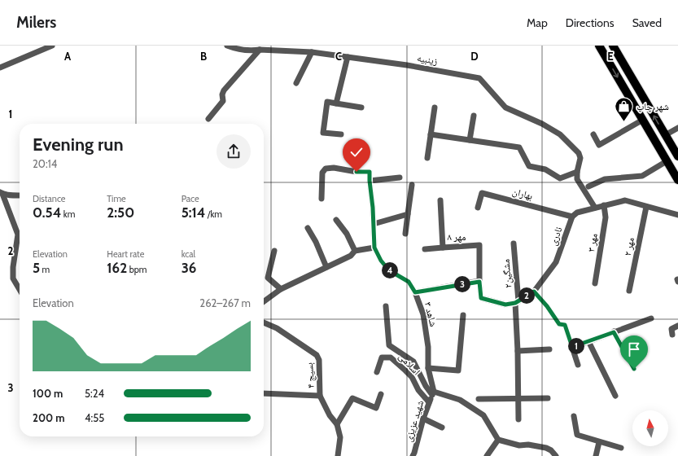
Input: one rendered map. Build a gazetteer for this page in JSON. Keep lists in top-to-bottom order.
{
  "streets": {
    "street": [
      "زینبیه",
      "بهاران",
      "نادری",
      "مهر ۸",
      "مهر ۳",
      "مهر ۲",
      "مشگین۲",
      "شاهد ۳",
      "اسلامی",
      "بسیج ۴",
      "شهید عزیزی"
    ]
  },
  "crossings": [
    ["زینبیه", "نادری"],
    ["بهاران", "نادری"],
    ["نادری", "مهر ۳"],
    ["نادری", "مهر ۲"],
    ["نادری", "مشگین۲"],
    ["شاهد ۳", "شهید عزیزی"],
    ["اسلامی", "شهید عزیزی"]
  ],
  "places": {
    "shop": ["شهر چاپ"]
  },
  "north": "top",
  "page": {
    "header": "Milers",
    "nav": ["Map", "Directions", "Saved"],
    "heading": ["Evening run", "20:14"],
    "stats": [
      ["Distance", "0.54 km"],
      ["Time", "2:50"],
      ["Pace", "5:14 /km"],
      ["Elevation", "5 m"],
      ["Heart rate", "162 bpm"],
      ["kcal", "36"]
    ],
    "pins": [
      "4",
      "3",
      "2",
      "1"
    ],
    "chart": ["Elevation", "262–267 m"],
    "list": [
      {
        "name": "100 m",
        "note": "5:24"
      },
      {
        "name": "200 m",
        "note": "4:55"
      }
    ]
  },
  "grid": {
    "columns": [
      "A",
      "B",
      "C",
      "D",
      "E"
    ],
    "rows": ["1", "2", "3"]
  }
}
